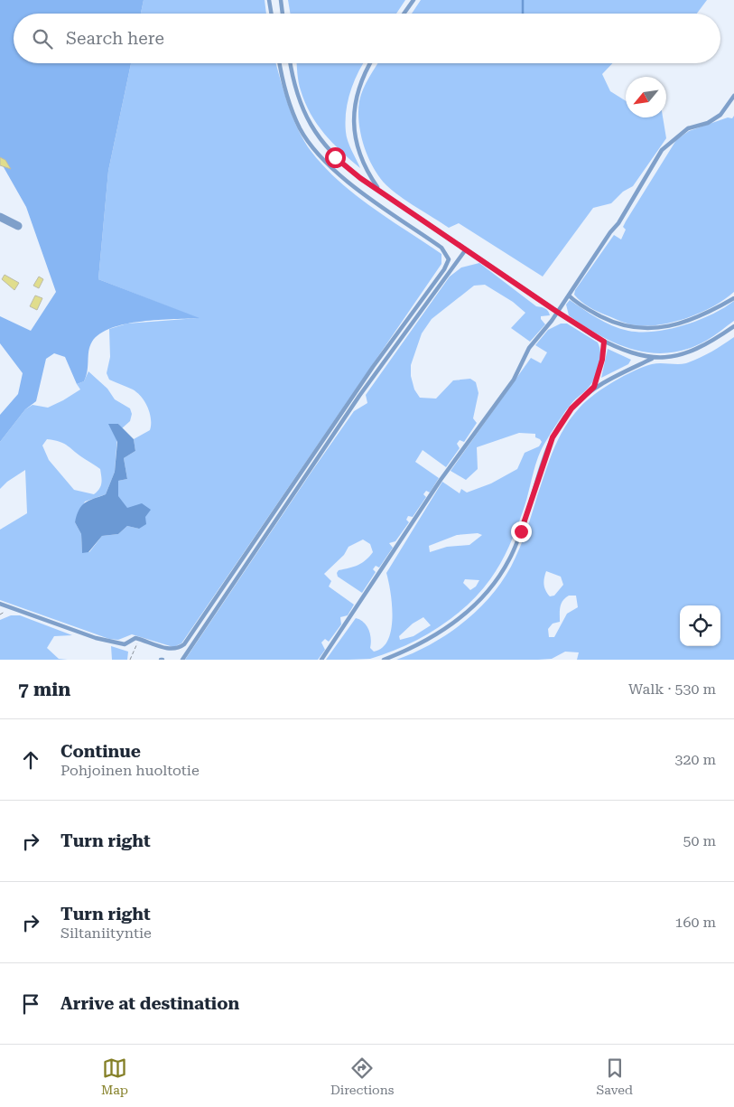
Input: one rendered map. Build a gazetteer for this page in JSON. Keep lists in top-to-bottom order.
{
  "north": "bottom left",
  "page": {
    "search": "Search here",
    "heading": ["7 min", "Walk · 530 m"],
    "list": [
      ["Continue", "Pohjoinen huoltotie", "320 m"],
      ["Turn right", "50 m"],
      ["Turn right", "Siltaniityntie", "160 m"],
      "Arrive at destination"
    ],
    "nav": ["Map", "Directions", "Saved"]
  }
}
